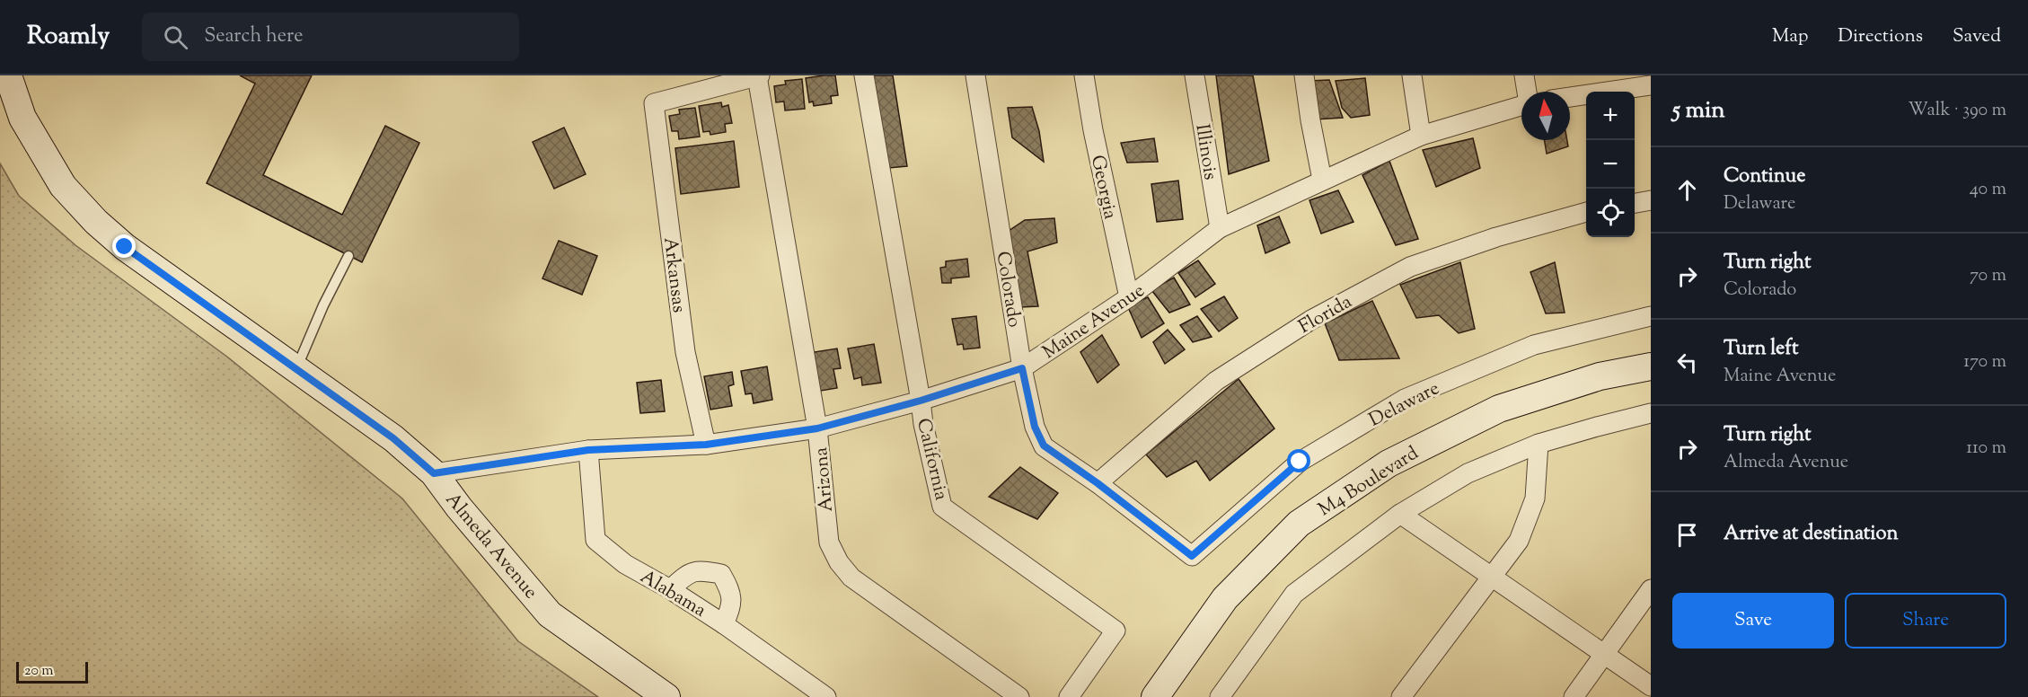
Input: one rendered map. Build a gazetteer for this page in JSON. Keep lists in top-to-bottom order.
{
  "streets": {
    "main road": ["M4 Boulevard", "Almeda Avenue"],
    "street": [
      "Illinois",
      "Georgia",
      "Arkansas",
      "Colorado",
      "Florida",
      "Maine Avenue",
      "Delaware",
      "California",
      "Arizona",
      "Alabama"
    ]
  },
  "crossings": [
    ["Illinois", "Maine Avenue"],
    ["Georgia", "Maine Avenue"],
    ["Arkansas", "Maine Avenue"],
    ["Arkansas", "Arizona"],
    ["Colorado", "Florida"],
    ["Colorado", "Maine Avenue"],
    ["Colorado", "Delaware"],
    ["Maine Avenue", "California"],
    ["Maine Avenue", "Arizona"],
    ["Maine Avenue", "Almeda Avenue"],
    ["Maine Avenue", "Alabama"]
  ],
  "scale_bar": "20 m",
  "north": "top",
  "page": {
    "header": "Roamly",
    "search": "Search here",
    "nav": ["Map", "Directions", "Saved"],
    "heading": ["5 min", "Walk · 390 m"],
    "map_buttons": ["+", "−"],
    "list": [
      ["Continue", "Delaware", "40 m"],
      ["Turn right", "Colorado", "70 m"],
      ["Turn left", "Maine Avenue", "170 m"],
      ["Turn right", "Almeda Avenue", "110 m"],
      "Arrive at destination"
    ],
    "buttons": ["Save", "Share"],
    "scale": "20 m"
  }
}
